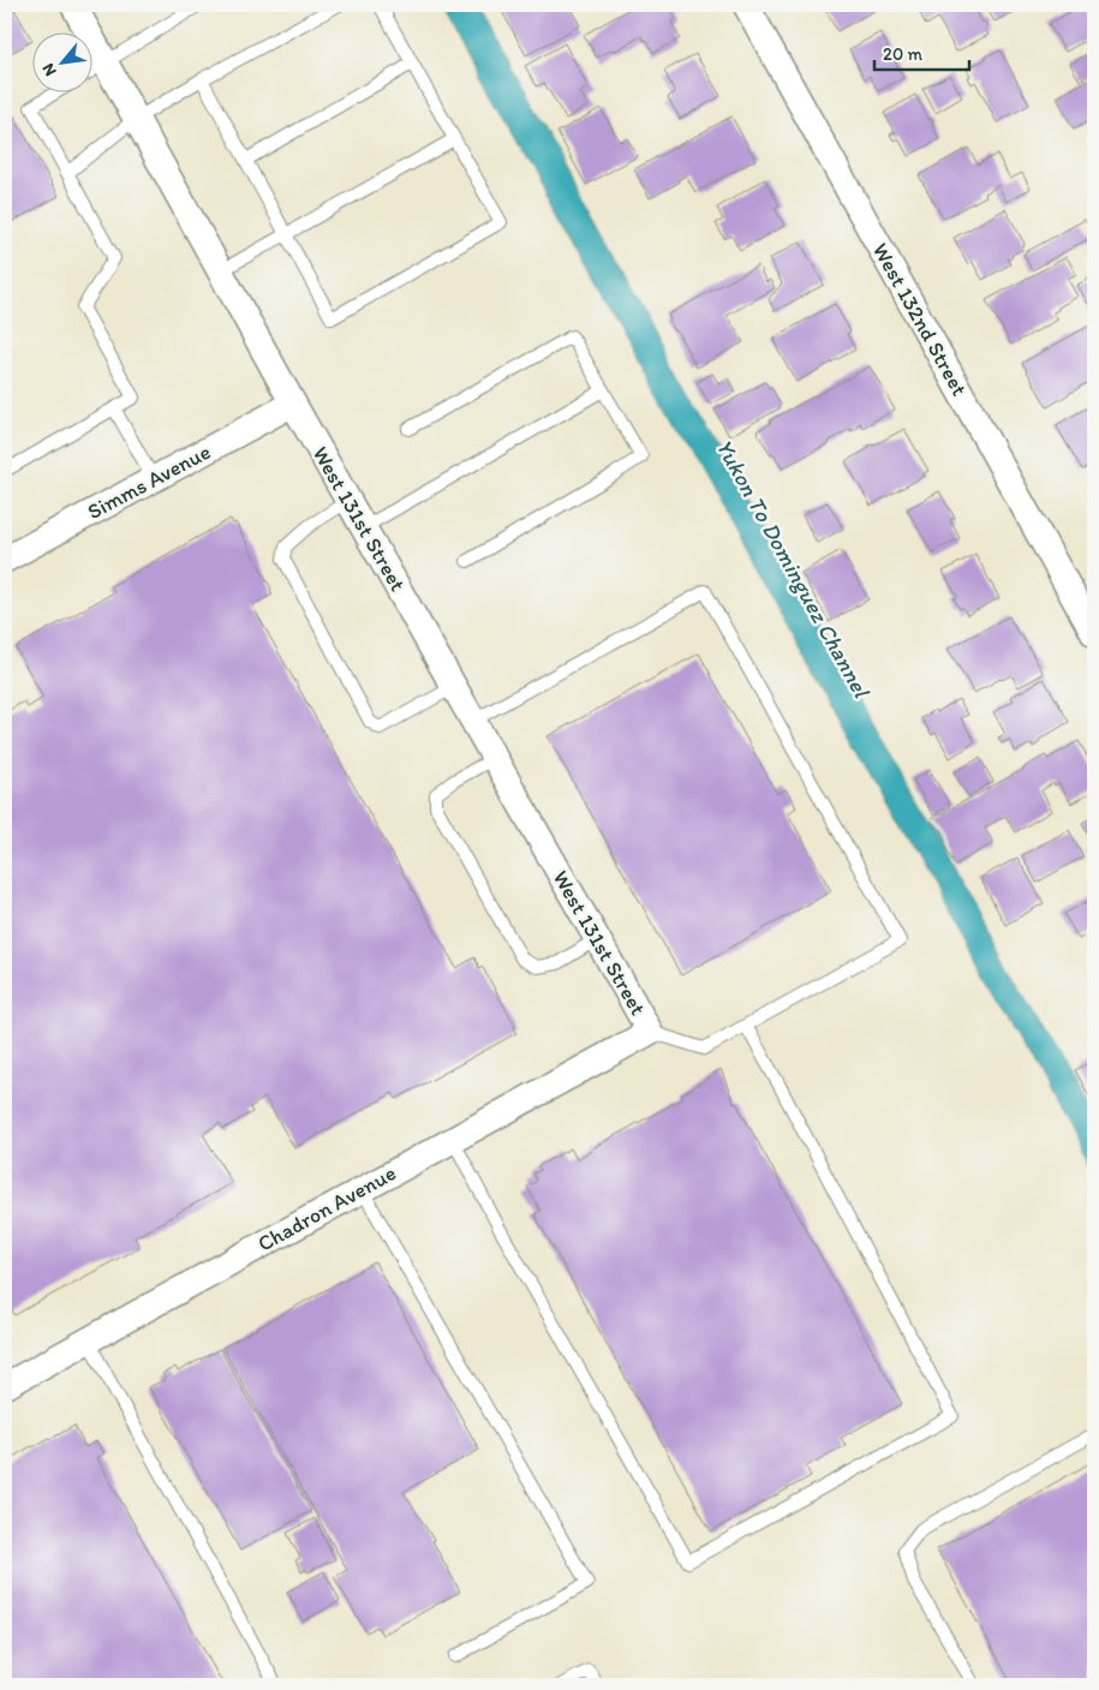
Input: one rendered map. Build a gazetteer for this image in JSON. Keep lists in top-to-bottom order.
{
  "streets": {
    "street": [
      "West 132nd Street",
      "Simms Avenue",
      "West 131st Street",
      "Chadron Avenue"
    ]
  },
  "crossings": [
    ["Simms Avenue", "West 131st Street"],
    ["West 131st Street", "Chadron Avenue"]
  ],
  "water": ["Yukon To Dominguez Channel"],
  "scale_bar": "20 m",
  "north": "bottom left"
}
